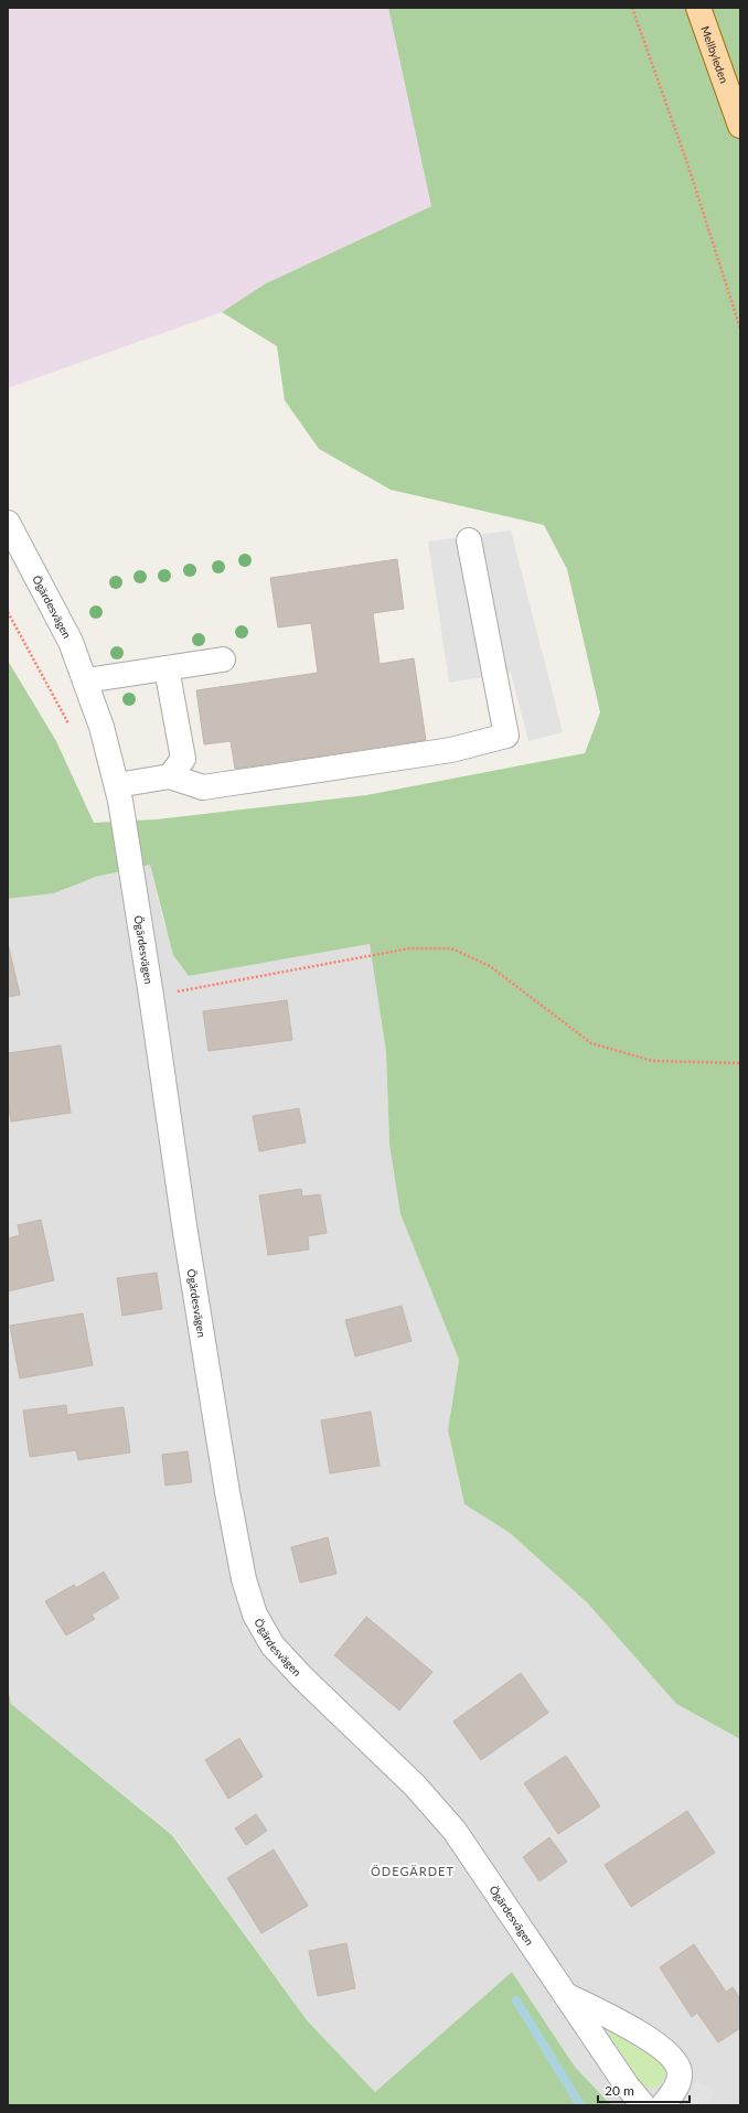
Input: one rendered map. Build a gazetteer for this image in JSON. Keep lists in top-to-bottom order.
{
  "streets": {
    "main road": ["Mellbyleden"],
    "street": ["Ögärdesvägen"]
  },
  "districts": ["ÖDEGÄRDET"],
  "scale_bar": "20 m"
}
